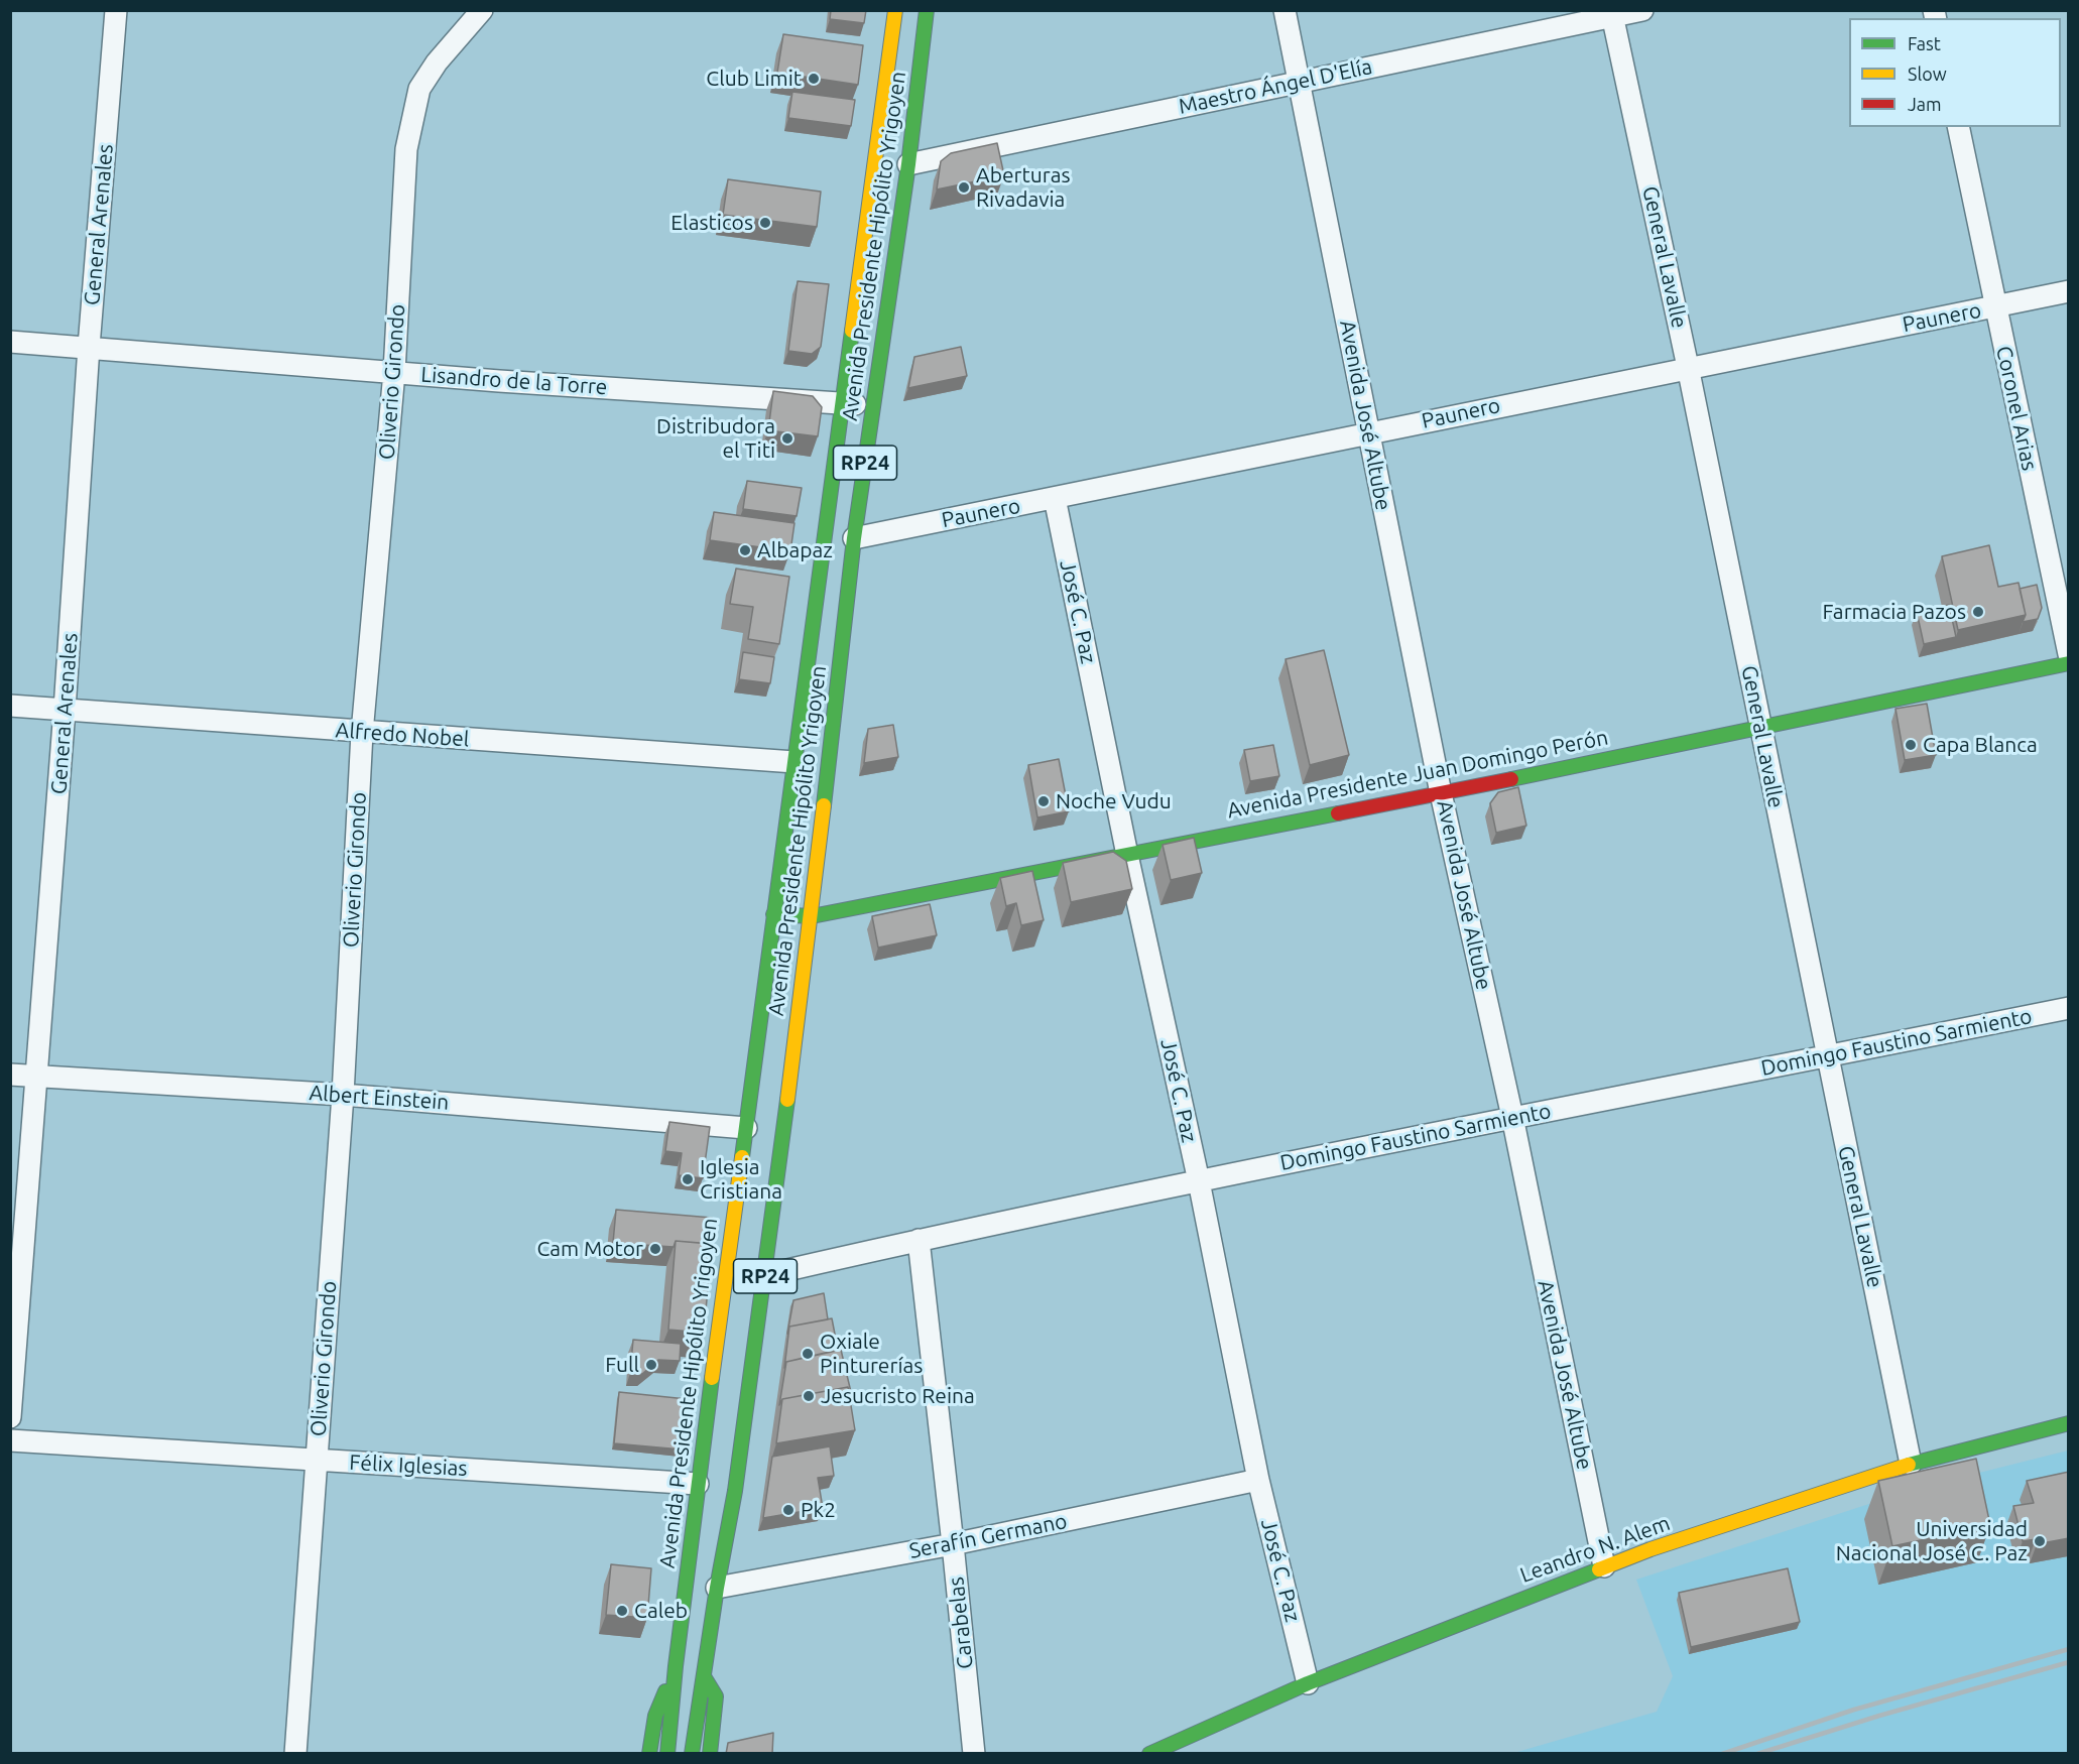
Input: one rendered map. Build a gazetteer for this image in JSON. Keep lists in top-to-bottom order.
{
  "streets": {
    "main road": [
      "Avenida Presidente Hipólito Yrigoyen",
      "RP24",
      "Avenida Presidente Juan Domingo Perón",
      "Leandro N. Alem"
    ],
    "street": [
      "Maestro Ángel D'Elía",
      "General Arenales",
      "General Lavalle",
      "Paunero",
      "Lisandro de la Torre",
      "Oliverio Girondo",
      "Coronel Arias",
      "Avenida José Altube",
      "José C. Paz",
      "Alfredo Nobel",
      "Domingo Faustino Sarmiento",
      "Albert Einstein",
      "Félix Iglesias",
      "Serafín Germano",
      "Carabelas"
    ]
  },
  "crossings": [
    ["Maestro Ángel D'Elía", "Avenida Presidente Hipólito Yrigoyen"],
    ["Maestro Ángel D'Elía", "General Lavalle"],
    ["Maestro Ángel D'Elía", "Avenida José Altube"],
    ["General Arenales", "Lisandro de la Torre"],
    ["General Arenales", "Alfredo Nobel"],
    ["General Arenales", "Albert Einstein"],
    ["Avenida Presidente Hipólito Yrigoyen", "Paunero"],
    ["Avenida Presidente Hipólito Yrigoyen", "Lisandro de la Torre"],
    ["Avenida Presidente Hipólito Yrigoyen", "Alfredo Nobel"],
    ["Avenida Presidente Hipólito Yrigoyen", "Avenida Presidente Juan Domingo Perón"],
    ["Avenida Presidente Hipólito Yrigoyen", "Domingo Faustino Sarmiento"],
    ["Avenida Presidente Hipólito Yrigoyen", "Albert Einstein"],
    ["Avenida Presidente Hipólito Yrigoyen", "Félix Iglesias"],
    ["Avenida Presidente Hipólito Yrigoyen", "Serafín Germano"],
    ["General Lavalle", "Paunero"],
    ["General Lavalle", "Avenida Presidente Juan Domingo Perón"],
    ["General Lavalle", "Domingo Faustino Sarmiento"],
    ["General Lavalle", "Leandro N. Alem"],
    ["Paunero", "Coronel Arias"],
    ["Paunero", "Avenida José Altube"],
    ["Paunero", "José C. Paz"],
    ["Lisandro de la Torre", "Oliverio Girondo"],
    ["Oliverio Girondo", "Alfredo Nobel"],
    ["Oliverio Girondo", "Albert Einstein"],
    ["Oliverio Girondo", "Félix Iglesias"],
    ["Avenida José Altube", "Avenida Presidente Juan Domingo Perón"],
    ["Avenida José Altube", "Domingo Faustino Sarmiento"],
    ["Avenida José Altube", "Leandro N. Alem"],
    ["José C. Paz", "Avenida Presidente Juan Domingo Perón"],
    ["José C. Paz", "Domingo Faustino Sarmiento"],
    ["José C. Paz", "Serafín Germano"],
    ["José C. Paz", "Leandro N. Alem"],
    ["Domingo Faustino Sarmiento", "Carabelas"],
    ["Serafín Germano", "Carabelas"]
  ],
  "places": [
    "Club Limit",
    "Aberturas Rivadavia",
    "Elasticos",
    "Distribudora el Titi",
    "Albapaz",
    "Farmacia Pazos",
    "Capa Blanca",
    "Noche Vudu",
    "Iglesia Cristiana",
    "Cam Motor",
    "Oxiale Pinturerías",
    "Full",
    "Jesucristo Reina",
    "Pk2",
    "Universidad Nacional José C. Paz",
    "Caleb"
  ],
  "legend": ["Fast", "Slow", "Jam"]
}
